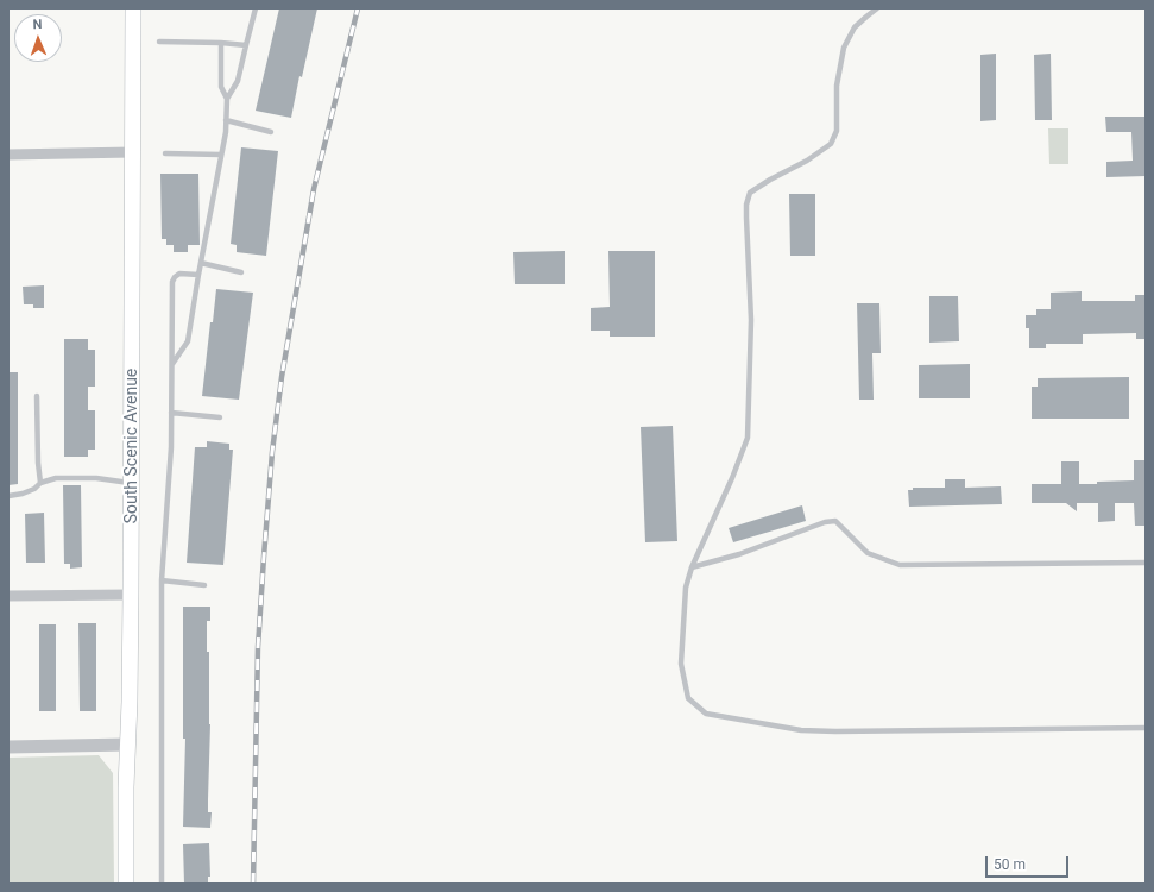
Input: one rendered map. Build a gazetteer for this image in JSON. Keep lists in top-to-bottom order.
{
  "streets": {
    "main road": ["South Scenic Avenue"]
  },
  "scale_bar": "50 m",
  "north": "top"
}
